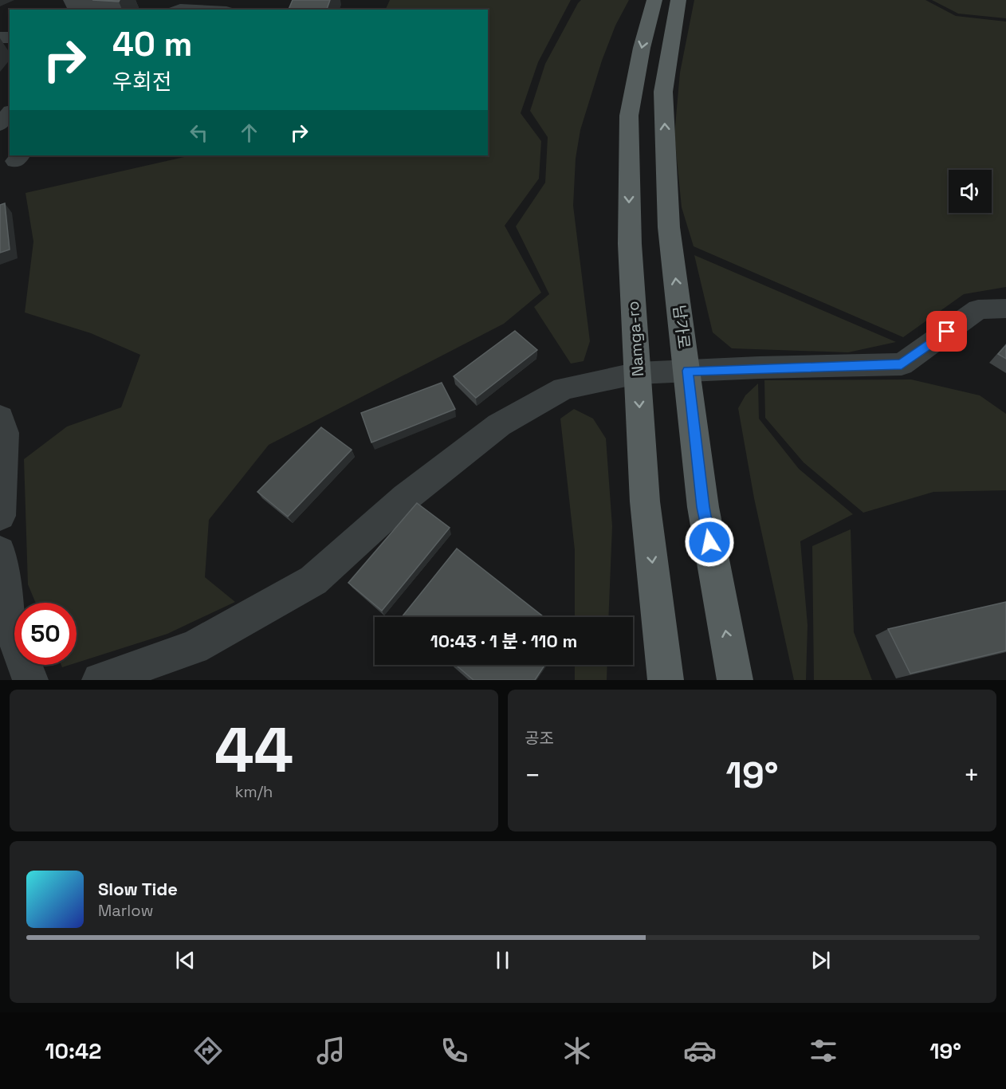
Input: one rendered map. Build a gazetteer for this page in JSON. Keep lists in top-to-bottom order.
{
  "streets": {
    "main road": ["남가로", "Namga-ro"]
  },
  "one_way": ["남가로", "Namga-ro"],
  "page": {
    "turn": ["40 m", "우회전"],
    "limit": "50",
    "trip": "10:43 · 1 분 · 110 m",
    "tile": [
      ["44", "km/h"],
      "공조"
    ],
    "heat": ["−", "19°", "+"],
    "song": ["Slow Tide", "Marlow"],
    "tabs": ["10:42", "19°"]
  }
}
